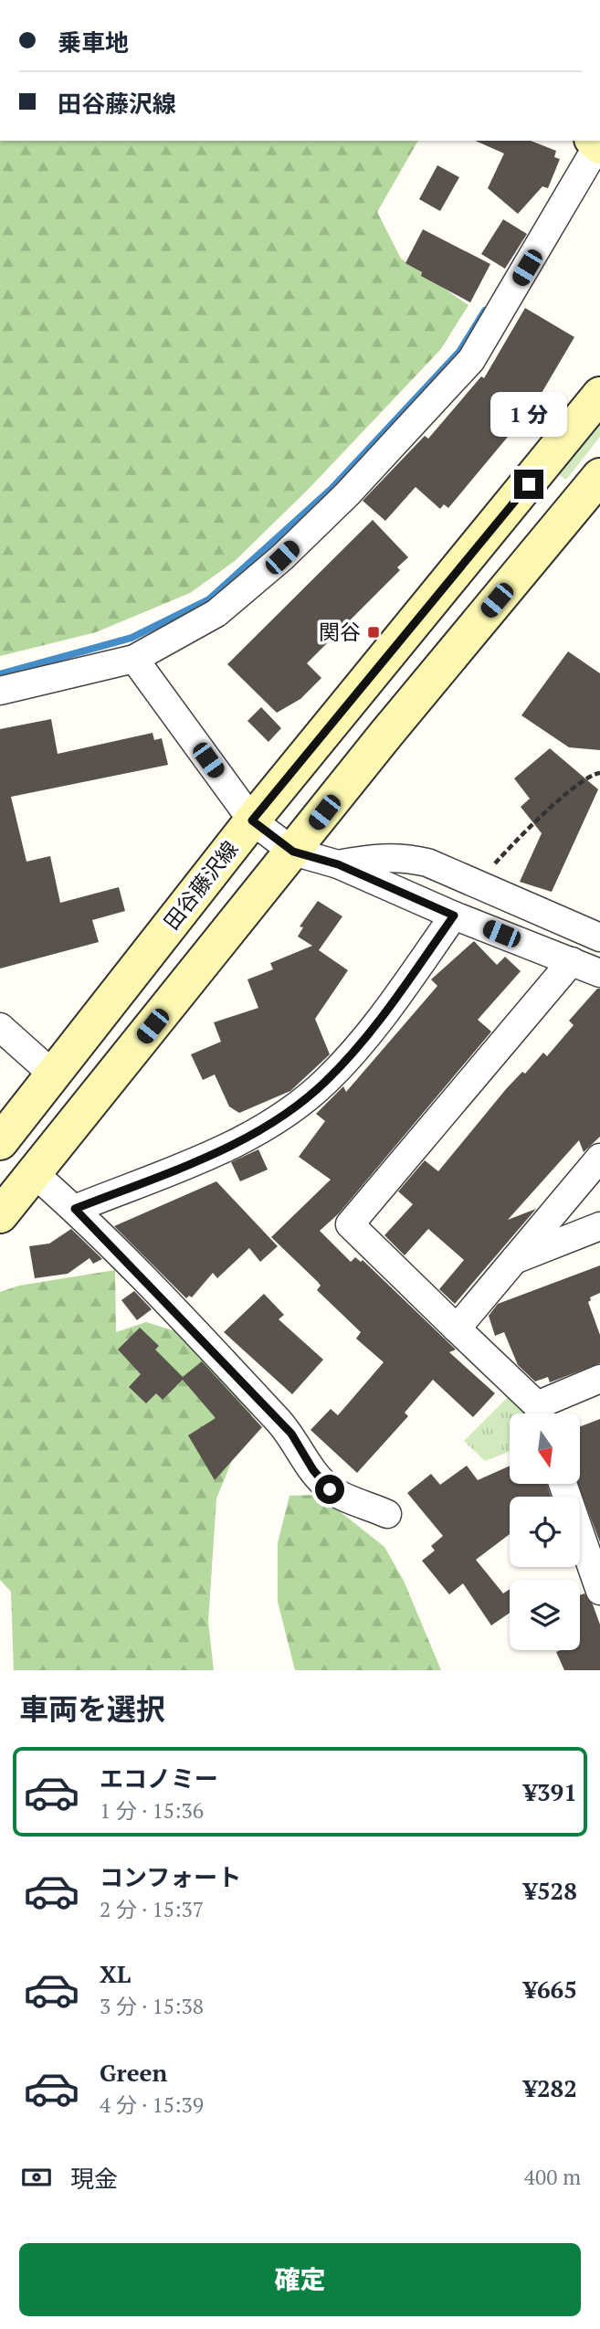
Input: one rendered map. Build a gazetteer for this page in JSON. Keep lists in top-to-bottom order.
{
  "streets": {
    "main road": ["田谷藤沢線"]
  },
  "places": {
    "transit": ["関谷"]
  },
  "north": "bottom",
  "page": {
    "banner": ["乗車地", "田谷藤沢線"],
    "bubble": "1 分",
    "heading": "車両を選択",
    "list": [
      {
        "name": "エコノミー",
        "note": "1 分 · 15:36",
        "value": "¥391"
      },
      {
        "name": "コンフォート",
        "note": "2 分 · 15:37",
        "value": "¥528"
      },
      {
        "name": "XL",
        "note": "3 分 · 15:38",
        "value": "¥665"
      },
      {
        "name": "Green",
        "note": "4 分 · 15:39",
        "value": "¥282"
      }
    ],
    "pay": ["現金", "400 m"],
    "buttons": "確定"
  }
}
